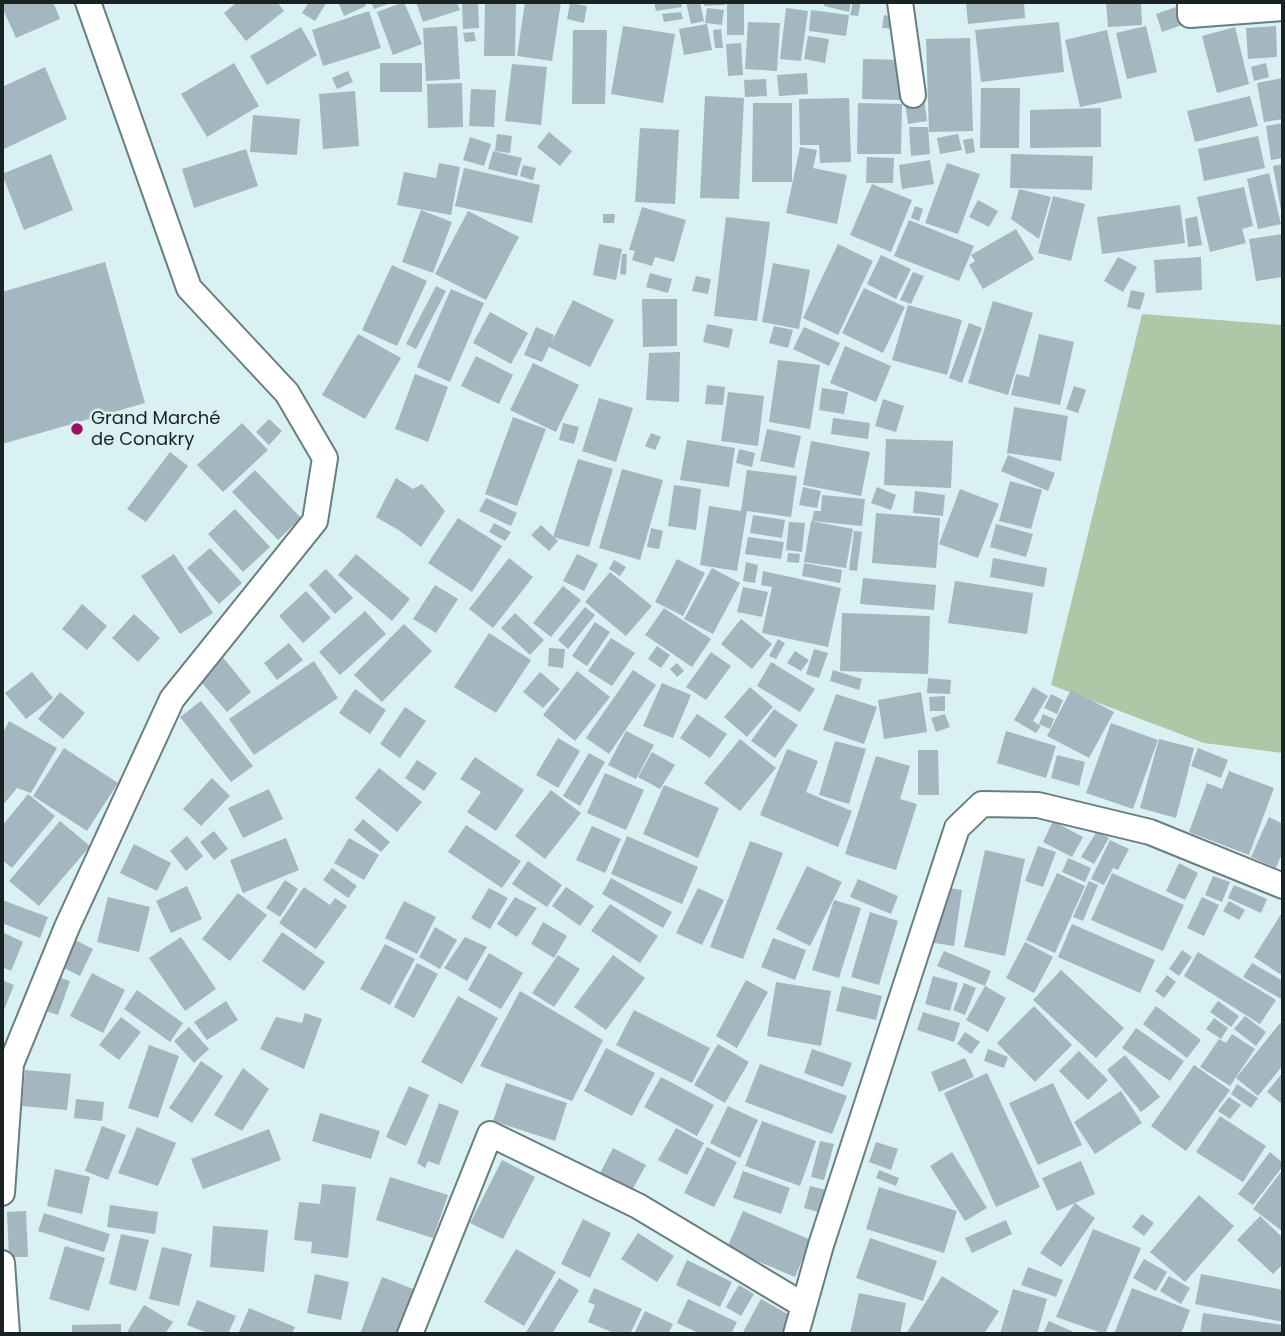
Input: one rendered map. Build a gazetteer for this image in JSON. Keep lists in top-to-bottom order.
{
  "places": ["Grand Marché de Conakry"]
}
